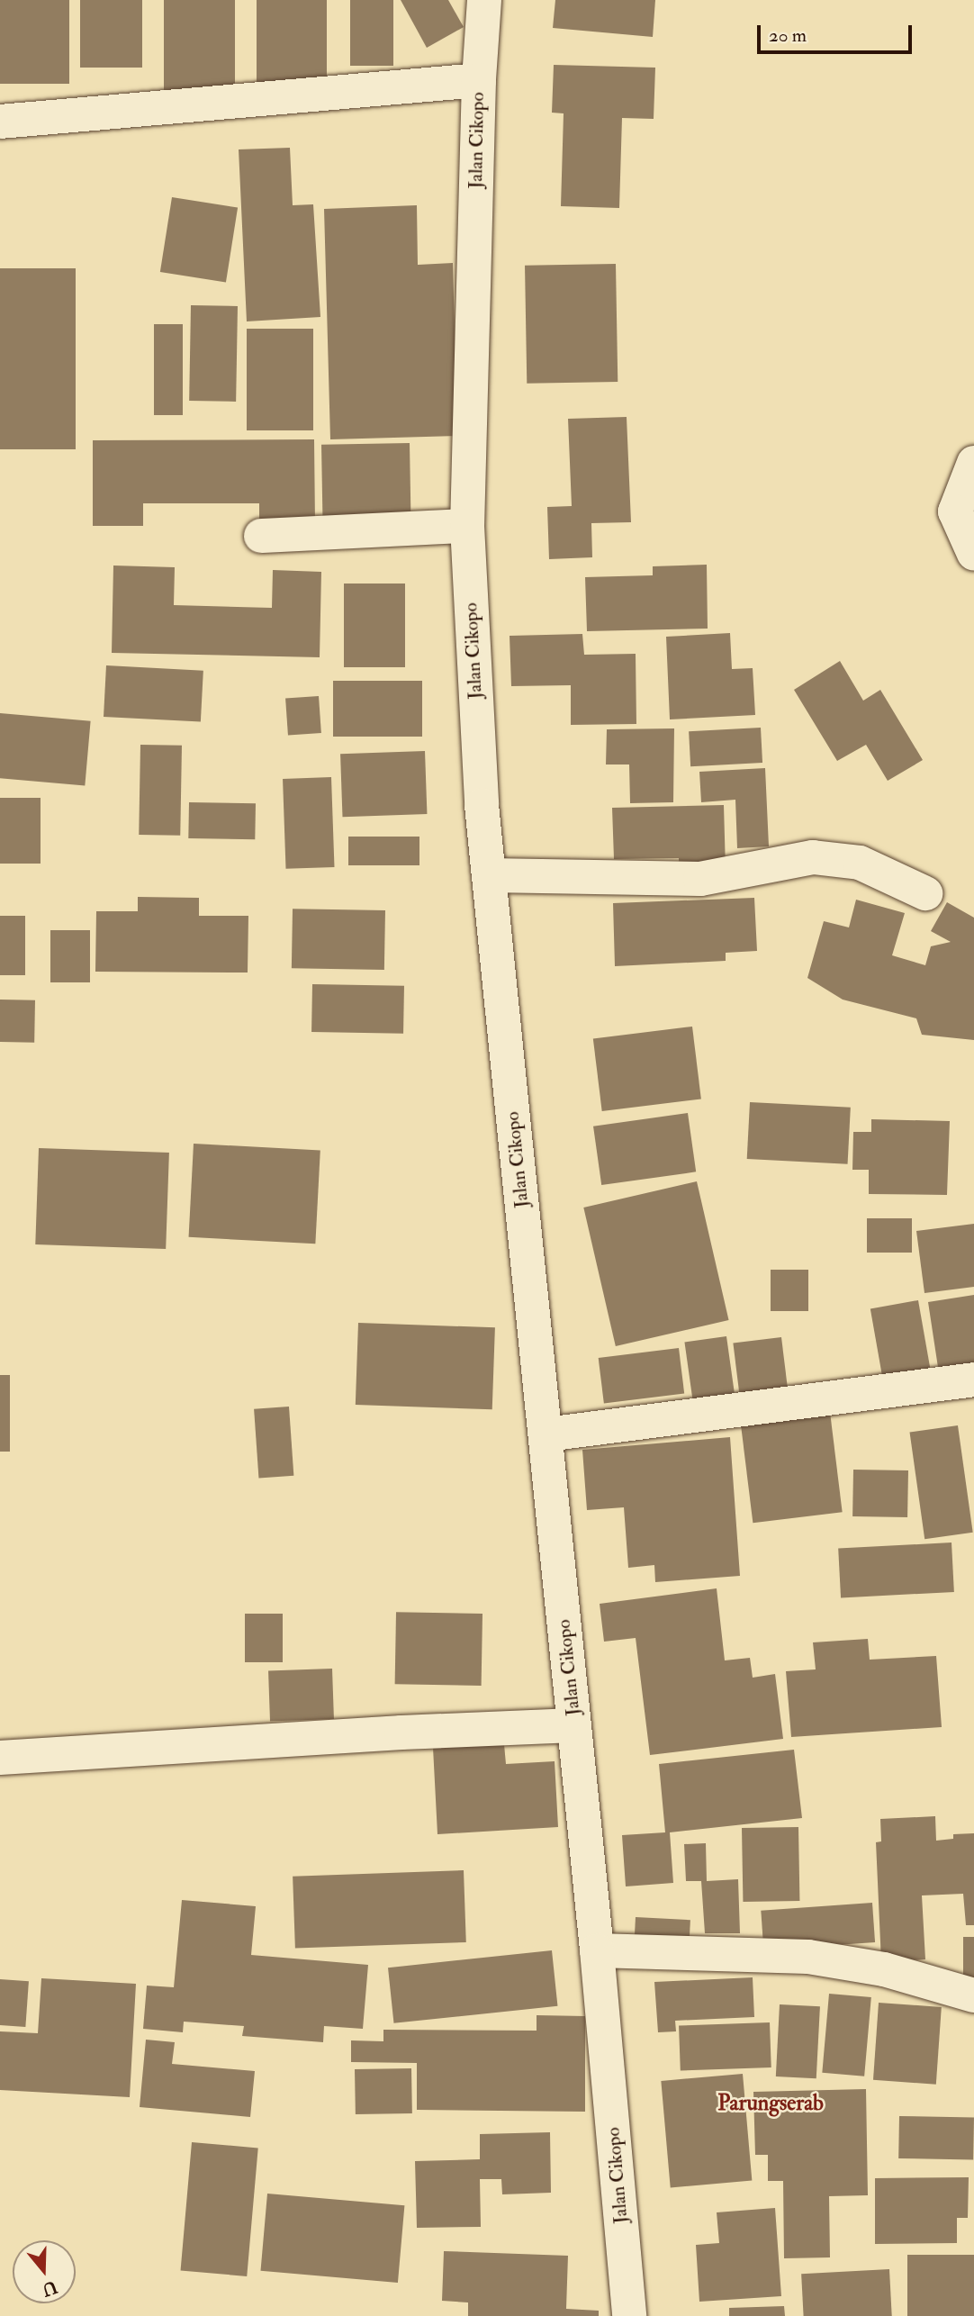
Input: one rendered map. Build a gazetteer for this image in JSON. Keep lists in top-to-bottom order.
{
  "streets": {
    "street": ["Jalan Cikopo"]
  },
  "districts": ["Parungserab"],
  "scale_bar": "20 m",
  "north": "bottom"
}
